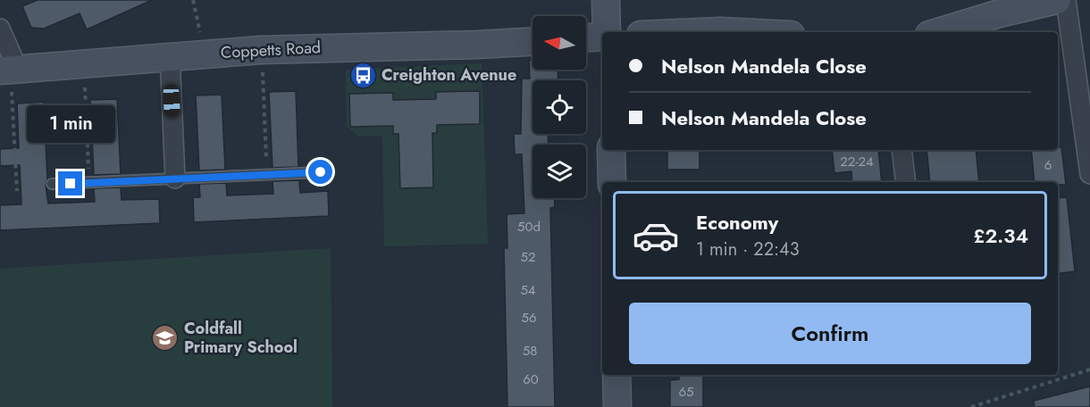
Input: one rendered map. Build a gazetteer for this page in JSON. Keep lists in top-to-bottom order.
{
  "streets": {
    "street": ["Coppetts Road"]
  },
  "places": {
    "bus stop": ["Creighton Avenue"],
    "school or university": ["Coldfall Primary School"]
  },
  "house_numbers": [
    "22-24",
    "6",
    "50d",
    "52",
    "54",
    "56",
    "58",
    "60",
    "65"
  ],
  "north": "left",
  "page": {
    "banner": ["Nelson Mandela Close", "Nelson Mandela Close"],
    "bubble": "1 min",
    "list": [
      {
        "name": "Economy",
        "note": "1 min · 22:43",
        "value": "£2.34"
      }
    ],
    "buttons": "Confirm"
  }
}
